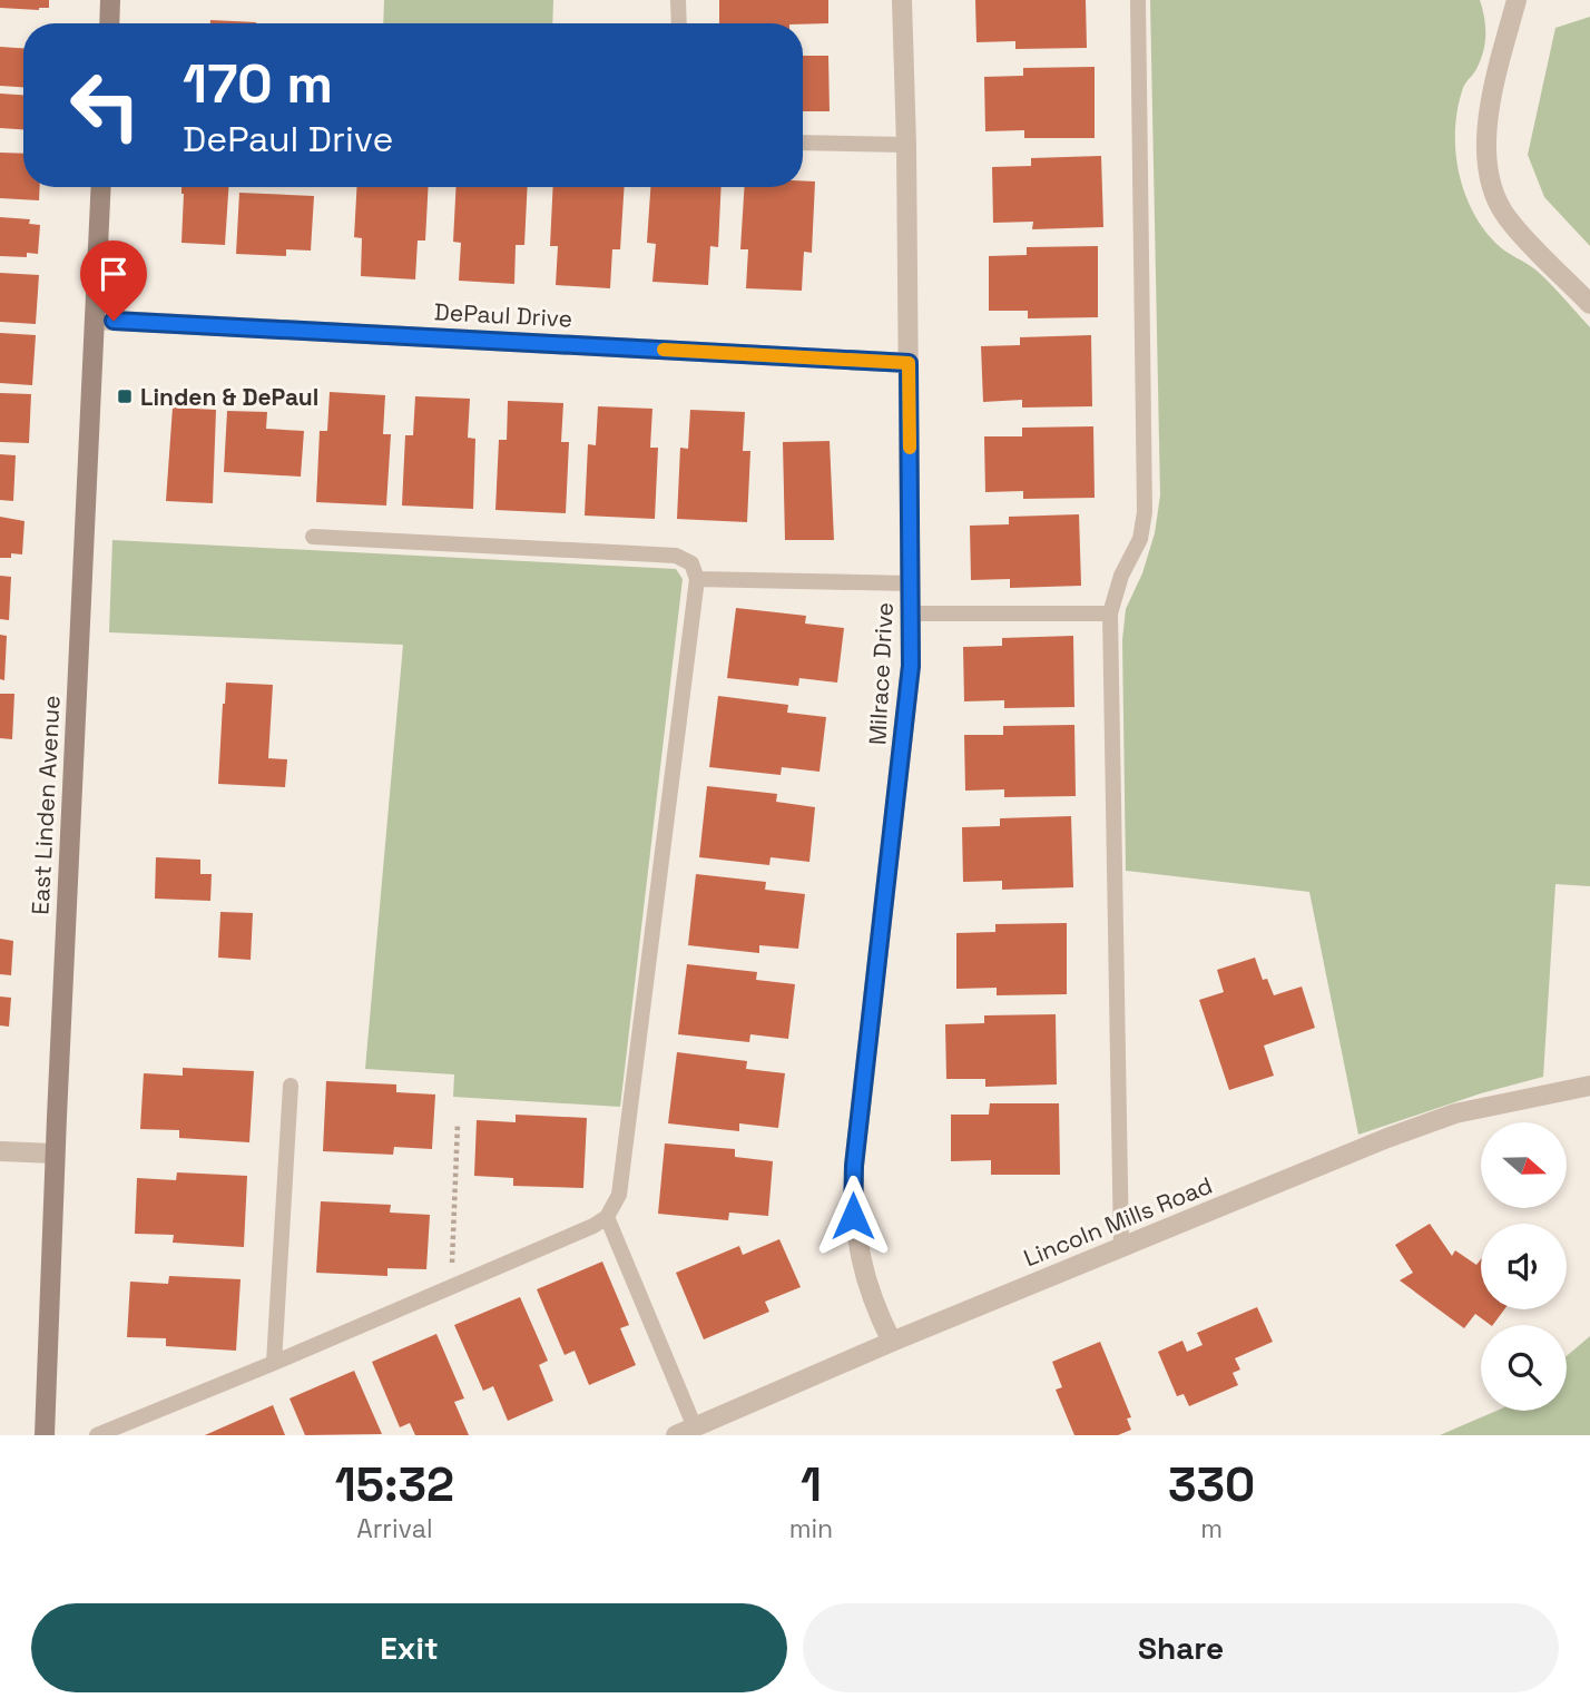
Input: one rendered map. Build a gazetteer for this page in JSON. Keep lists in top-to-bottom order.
{
  "streets": {
    "main road": ["East Linden Avenue"],
    "street": ["DePaul Drive", "Milrace Drive", "Lincoln Mills Road"]
  },
  "crossings": [
    ["DePaul Drive", "Milrace Drive"],
    ["DePaul Drive", "East Linden Avenue"],
    ["Milrace Drive", "Lincoln Mills Road"]
  ],
  "places": {
    "transit": ["Linden & DePaul"]
  },
  "north": "right",
  "page": {
    "turn": ["170 m", "DePaul Drive"],
    "eta": [
      "15:32",
      "Arrival",
      "1",
      "min",
      "330",
      "m"
    ],
    "buttons": ["Exit", "Share"]
  }
}
